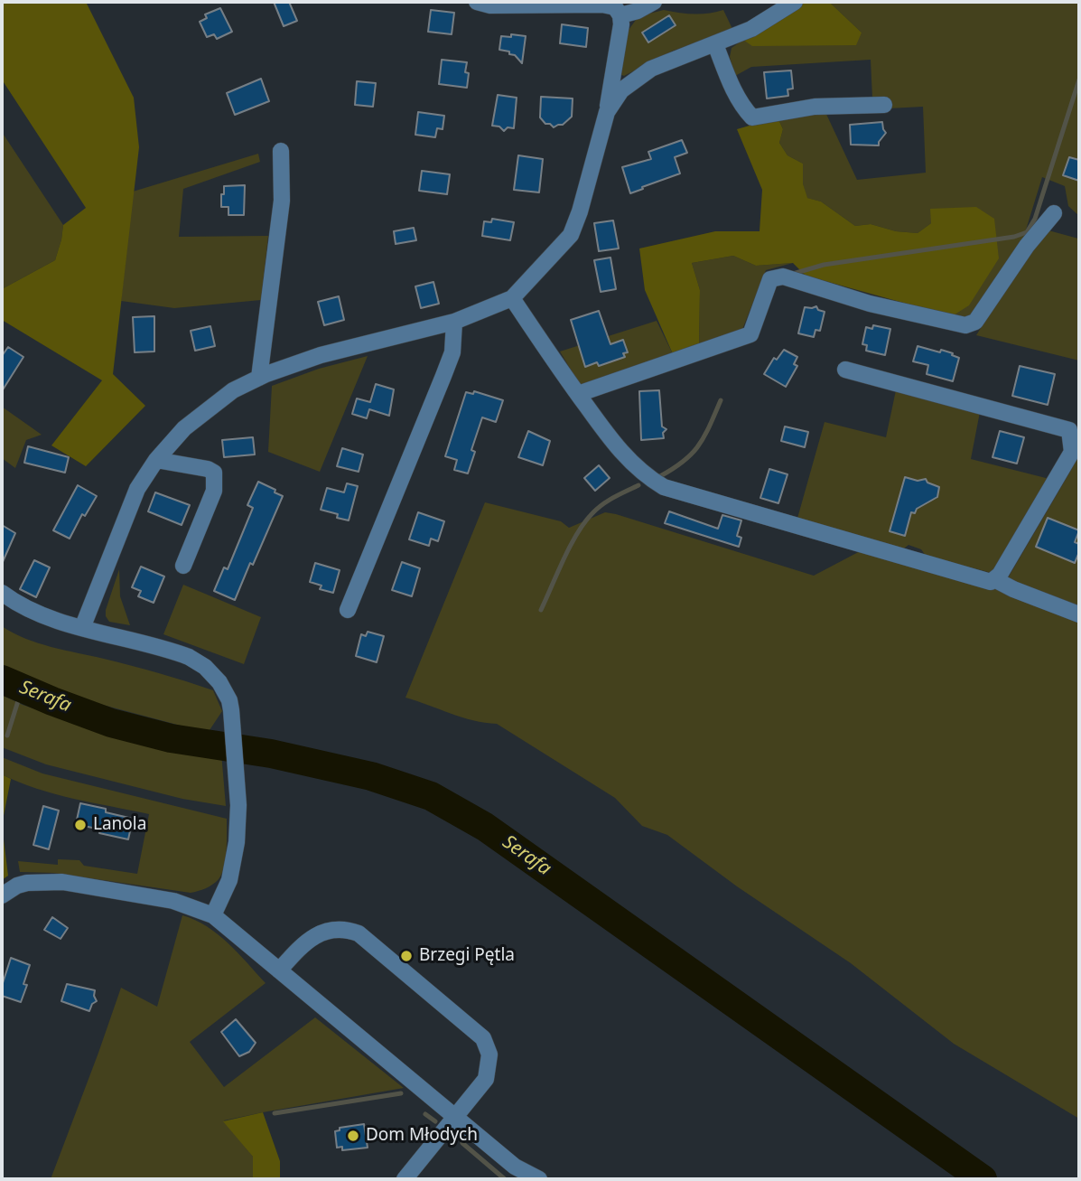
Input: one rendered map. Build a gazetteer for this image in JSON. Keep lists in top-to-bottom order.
{
  "water": ["Serafa"],
  "places": ["Lanola", "Brzegi Pętla", "Dom Młodych"]
}
